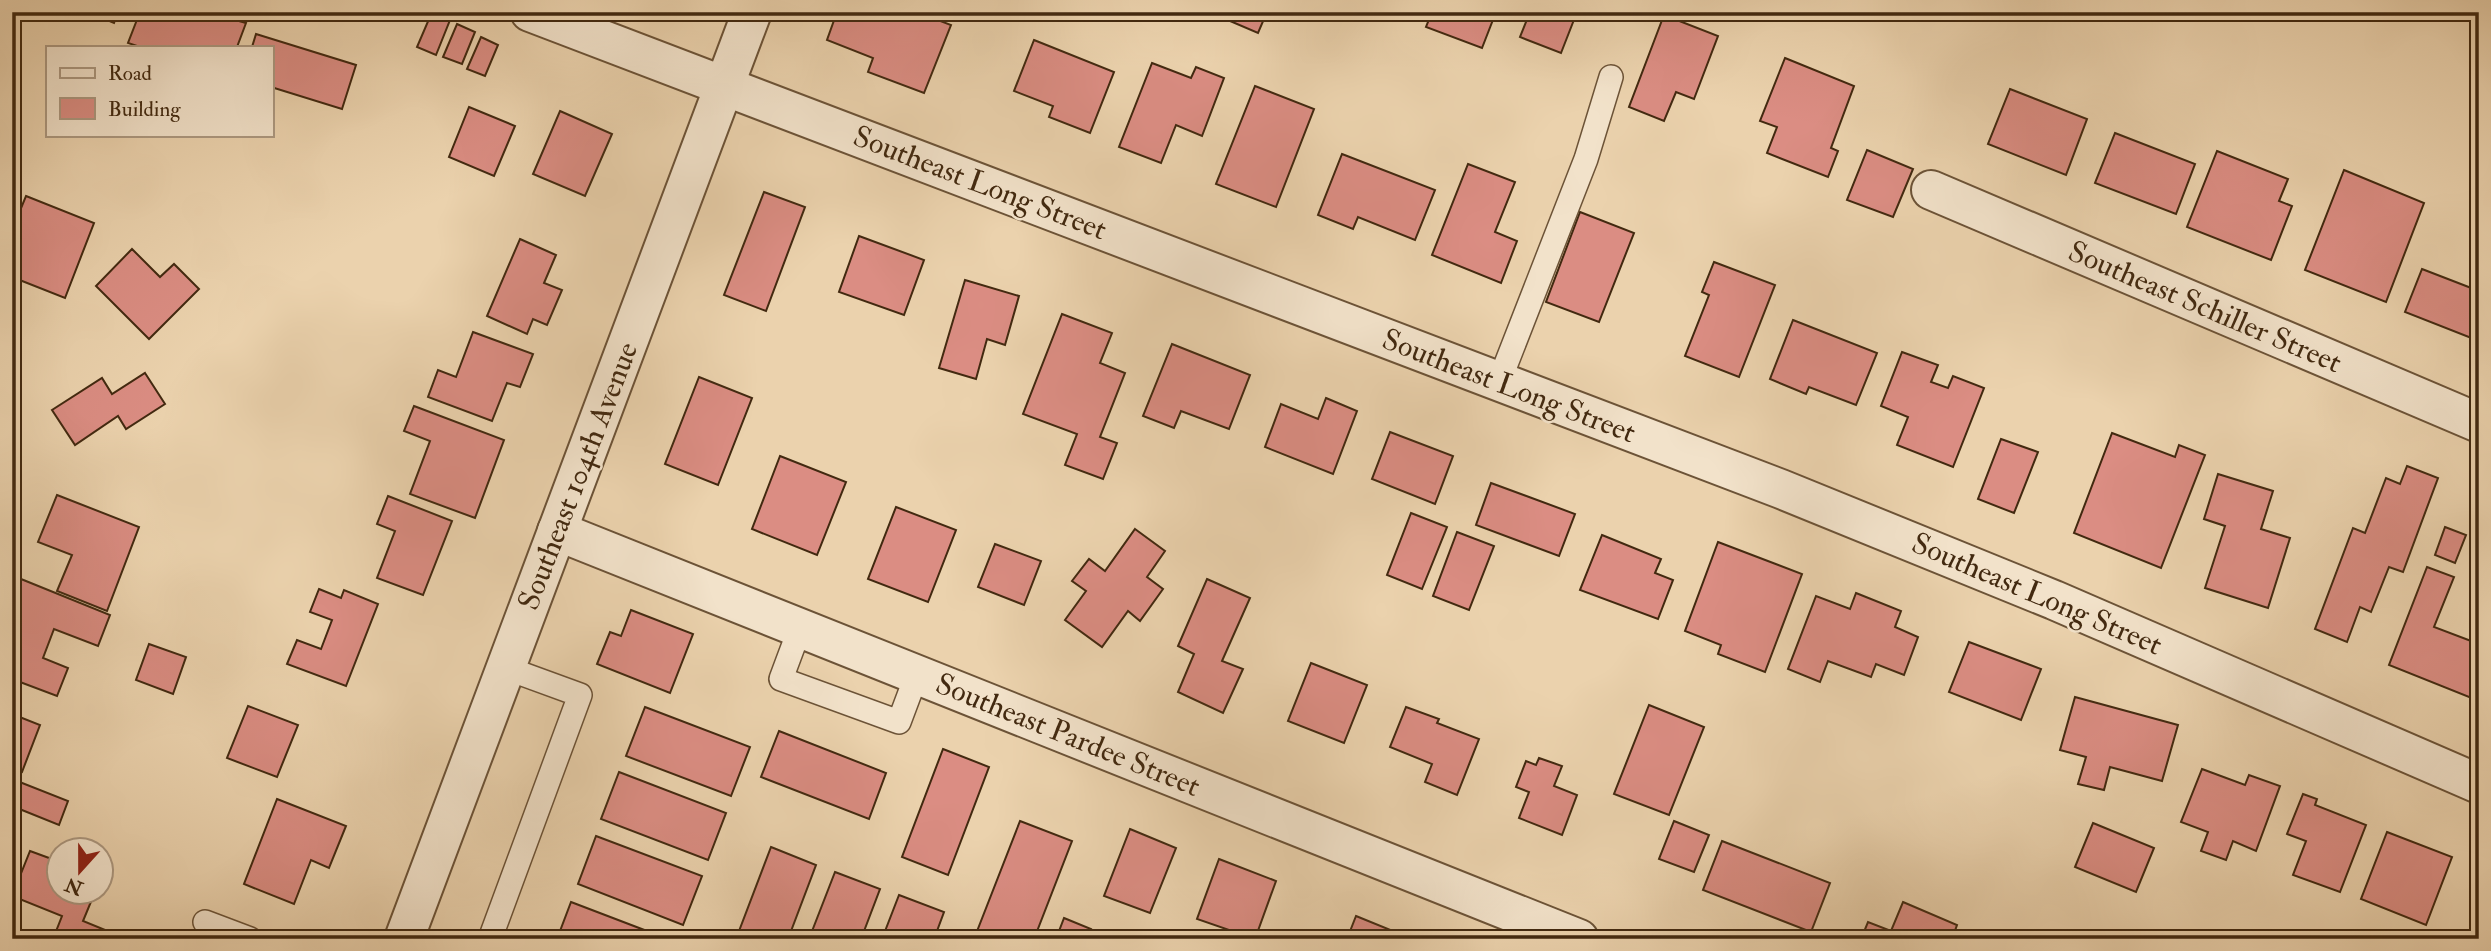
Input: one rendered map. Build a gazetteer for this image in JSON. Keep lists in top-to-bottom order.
{
  "streets": {
    "street": [
      "Southeast Long Street",
      "Southeast Schiller Street",
      "Southeast 104th Avenue",
      "Southeast Pardee Street"
    ]
  },
  "crossings": [
    ["Southeast Long Street", "Southeast 104th Avenue"],
    ["Southeast 104th Avenue", "Southeast Pardee Street"]
  ],
  "legend": ["Road", "Building"],
  "north": "bottom"
}
